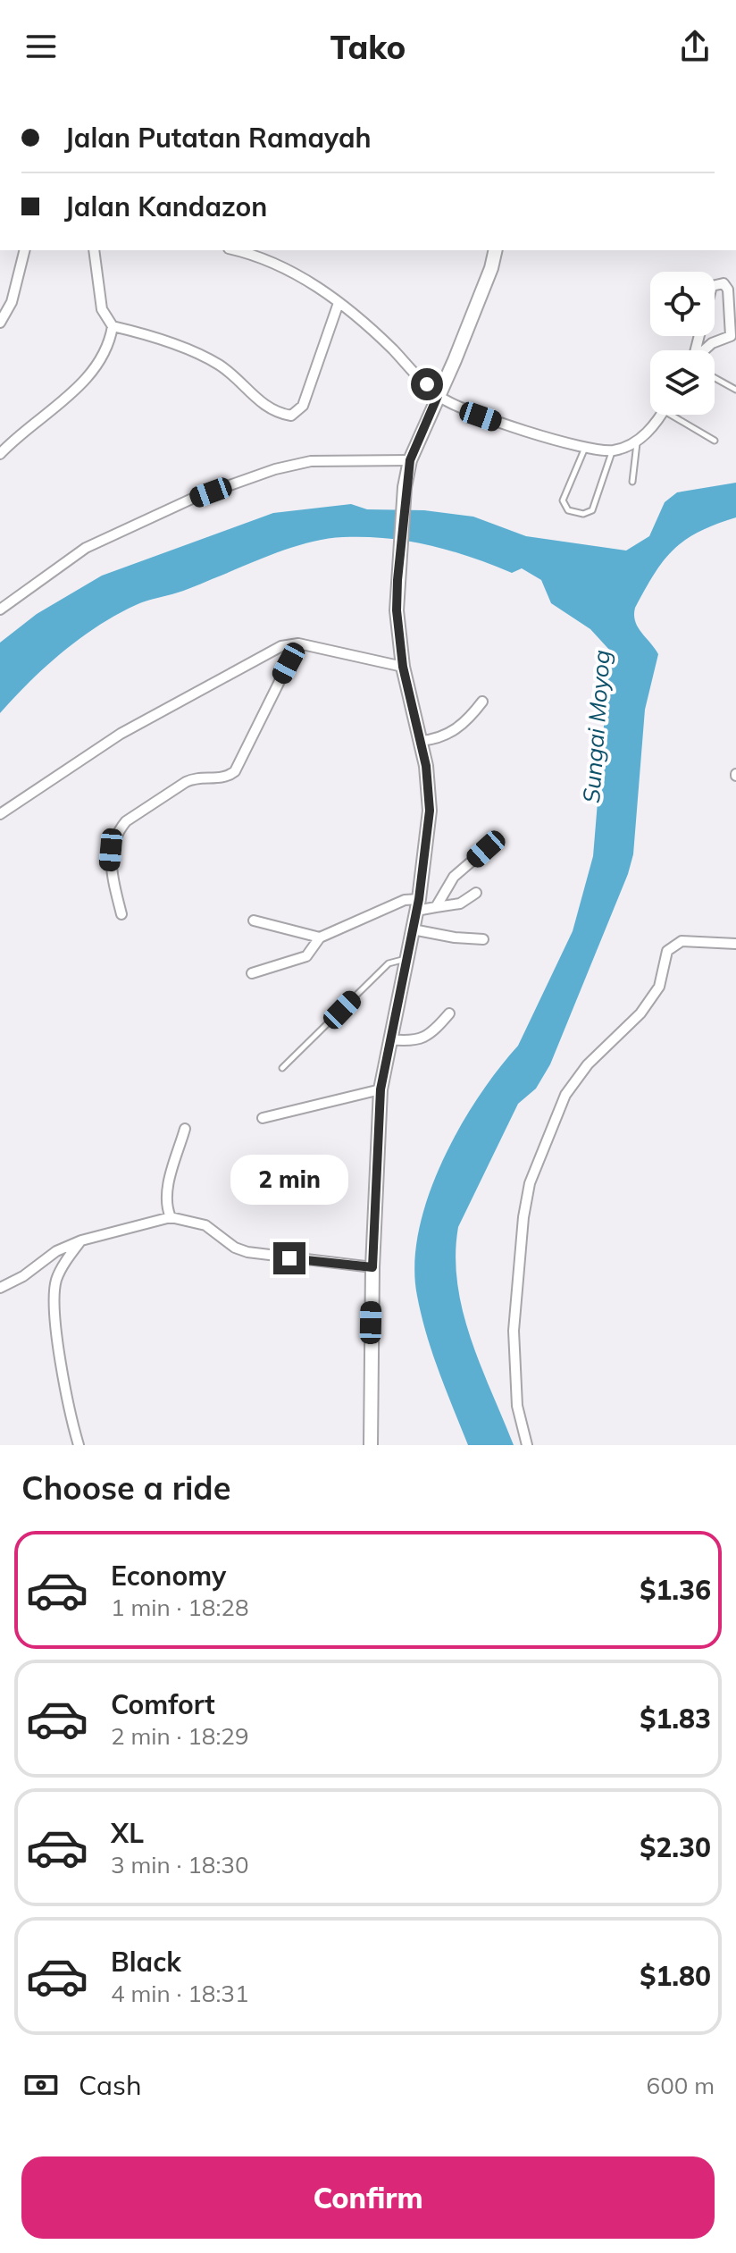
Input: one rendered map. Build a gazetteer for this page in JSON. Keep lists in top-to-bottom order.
{
  "water": ["Sungai Moyog"],
  "page": {
    "header": "Tako",
    "banner": ["Jalan Putatan Ramayah", "Jalan Kandazon"],
    "bubble": "2 min",
    "heading": "Choose a ride",
    "list": [
      {
        "name": "Economy",
        "note": "1 min · 18:28",
        "value": "$1.36"
      },
      {
        "name": "Comfort",
        "note": "2 min · 18:29",
        "value": "$1.83"
      },
      {
        "name": "XL",
        "note": "3 min · 18:30",
        "value": "$2.30"
      },
      {
        "name": "Black",
        "note": "4 min · 18:31",
        "value": "$1.80"
      }
    ],
    "pay": ["Cash", "600 m"],
    "buttons": "Confirm"
  }
}
